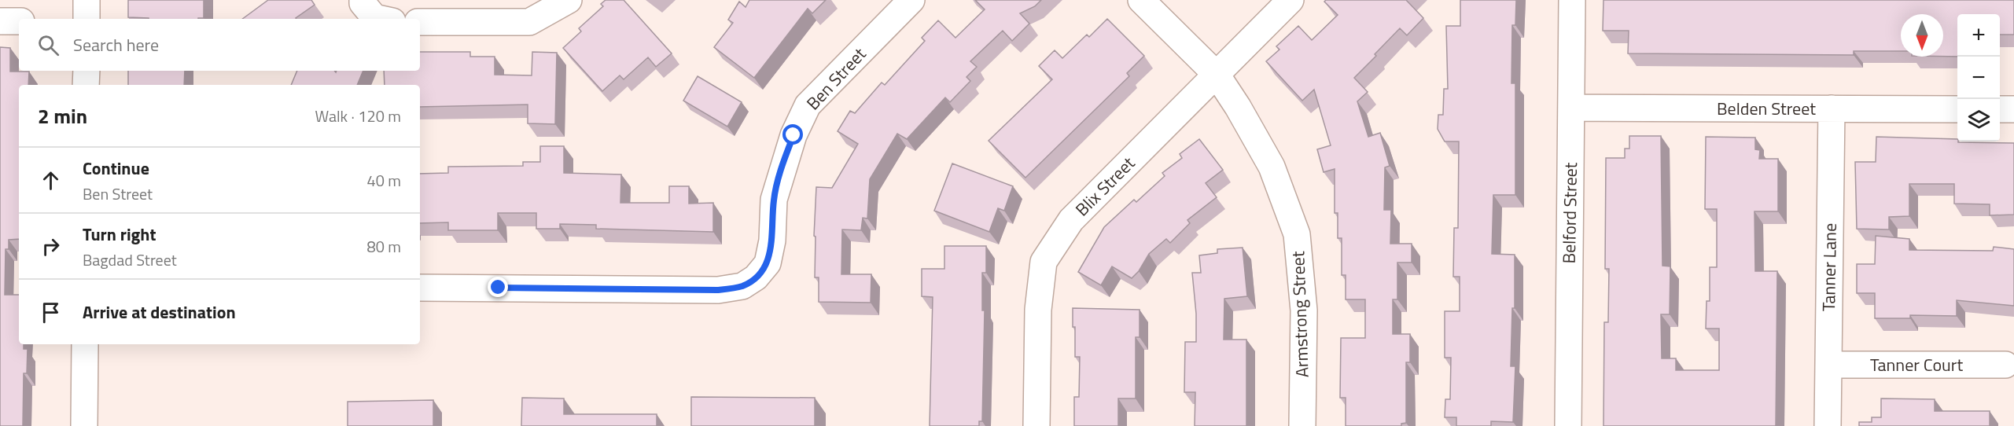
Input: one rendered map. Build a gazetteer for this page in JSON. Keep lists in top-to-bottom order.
{
  "streets": {
    "street": [
      "Ben Street",
      "Belden Street",
      "Blix Street",
      "Belford Street",
      "Tanner Lane",
      "Armstrong Street",
      "Tanner Court"
    ]
  },
  "crossings": [
    ["Belden Street", "Belford Street"],
    ["Belden Street", "Tanner Lane"],
    ["Blix Street", "Armstrong Street"],
    ["Tanner Lane", "Tanner Court"]
  ],
  "north": "bottom",
  "page": {
    "map_buttons": ["+", "−"],
    "search": "Search here",
    "heading": ["2 min", "Walk · 120 m"],
    "list": [
      ["Continue", "Ben Street", "40 m"],
      ["Turn right", "Bagdad Street", "80 m"],
      "Arrive at destination"
    ]
  }
}
